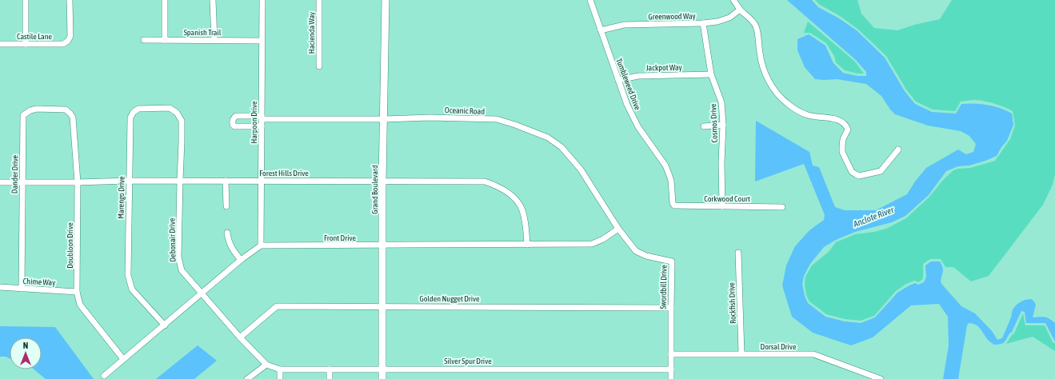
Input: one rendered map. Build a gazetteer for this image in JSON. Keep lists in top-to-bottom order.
{
  "streets": {
    "street": [
      "Greenwood Way",
      "Spanish Trail",
      "Hacienda Way",
      "Castile Lane",
      "Jackpot Way",
      "Tumbleweed Drive",
      "Oceanic Road",
      "Harpoon Drive",
      "Cosmos Drive",
      "Forest Hills Drive",
      "Dander Drive",
      "Grand Boulevard",
      "Marengo Drive",
      "Corkwood Court",
      "Front Drive",
      "Debonair Drive",
      "Doubloon Drive",
      "Chime Way",
      "Swordbill Drive",
      "Golden Nugget Drive",
      "Rockfish Drive",
      "Dorsal Drive",
      "Silver Spur Drive"
    ]
  },
  "crossings": [
    ["Greenwood Way", "Tumbleweed Drive"],
    ["Greenwood Way", "Cosmos Drive"],
    ["Spanish Trail", "Harpoon Drive"],
    ["Jackpot Way", "Tumbleweed Drive"],
    ["Jackpot Way", "Cosmos Drive"],
    ["Tumbleweed Drive", "Corkwood Court"],
    ["Oceanic Road", "Harpoon Drive"],
    ["Oceanic Road", "Grand Boulevard"],
    ["Oceanic Road", "Front Drive"],
    ["Oceanic Road", "Swordbill Drive"],
    ["Harpoon Drive", "Forest Hills Drive"],
    ["Harpoon Drive", "Front Drive"],
    ["Cosmos Drive", "Corkwood Court"],
    ["Forest Hills Drive", "Dander Drive"],
    ["Forest Hills Drive", "Grand Boulevard"],
    ["Forest Hills Drive", "Marengo Drive"],
    ["Forest Hills Drive", "Front Drive"],
    ["Forest Hills Drive", "Debonair Drive"],
    ["Forest Hills Drive", "Doubloon Drive"],
    ["Dander Drive", "Doubloon Drive"],
    ["Dander Drive", "Chime Way"],
    ["Grand Boulevard", "Front Drive"],
    ["Grand Boulevard", "Golden Nugget Drive"],
    ["Grand Boulevard", "Silver Spur Drive"],
    ["Marengo Drive", "Debonair Drive"],
    ["Front Drive", "Swordbill Drive"],
    ["Debonair Drive", "Golden Nugget Drive"],
    ["Debonair Drive", "Silver Spur Drive"],
    ["Doubloon Drive", "Chime Way"],
    ["Swordbill Drive", "Golden Nugget Drive"],
    ["Swordbill Drive", "Dorsal Drive"],
    ["Swordbill Drive", "Silver Spur Drive"],
    ["Rockfish Drive", "Dorsal Drive"]
  ],
  "water": ["Anclote River"],
  "north": "top"
}
